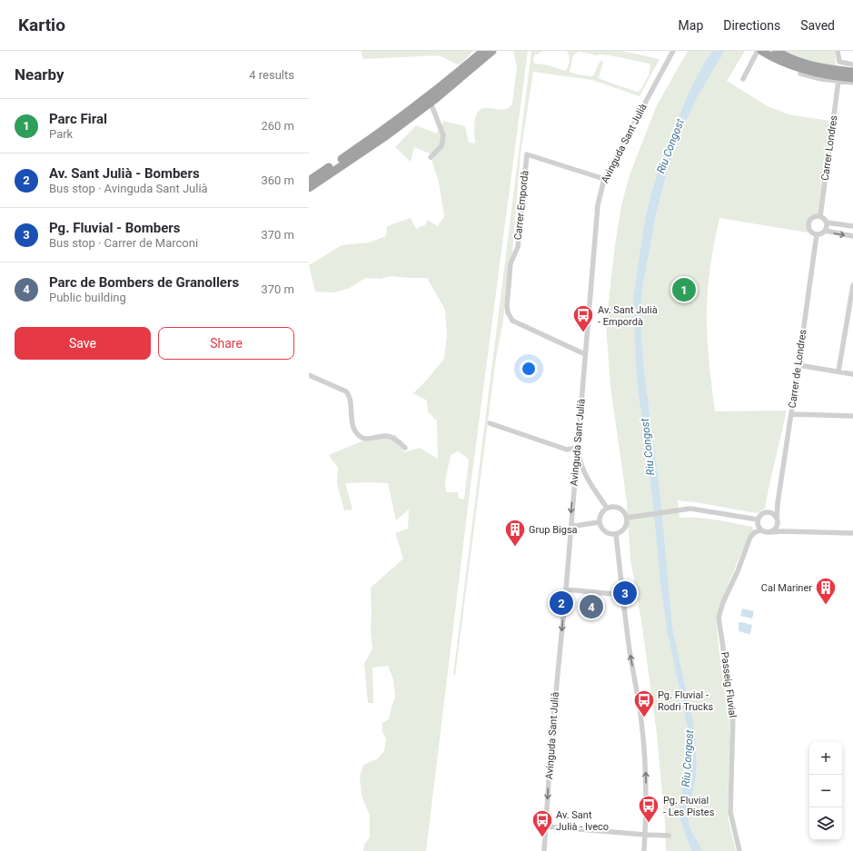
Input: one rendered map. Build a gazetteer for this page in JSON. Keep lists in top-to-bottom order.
{
  "streets": {
    "street": [
      "Avinguda Sant Julià",
      "Carrer Londres",
      "Carrer Empordà",
      "Carrer de Londres",
      "Passeig Fluvial"
    ]
  },
  "crossings": [
    ["Avinguda Sant Julià", "Carrer Empordà"],
    ["Carrer Londres", "Carrer de Londres"],
    ["Carrer de Londres", "Passeig Fluvial"]
  ],
  "one_way": ["Avinguda Sant Julià"],
  "water": ["Riu Congost"],
  "places": {
    "bus stop": [
      "Av. Sant Julià - Empordà",
      "Pg. Fluvial - Rodri Trucks",
      "Pg. Fluvial - Les Pistes",
      "Av. Sant Julià - Iveco"
    ],
    "building": ["Grup Bigsa", "Cal Mariner"]
  },
  "page": {
    "header": "Kartio",
    "nav": ["Map", "Directions", "Saved"],
    "heading": ["Nearby", "4 results"],
    "list": [
      {
        "mark": "1",
        "name": "Parc Firal",
        "note": "Park",
        "value": "260 m"
      },
      {
        "mark": "2",
        "name": "Av. Sant Julià - Bombers",
        "note": "Bus stop · Avinguda Sant Julià",
        "value": "360 m"
      },
      {
        "mark": "3",
        "name": "Pg. Fluvial - Bombers",
        "note": "Bus stop · Carrer de Marconi",
        "value": "370 m"
      },
      {
        "mark": "4",
        "name": "Parc de Bombers de Granollers",
        "note": "Public building",
        "value": "370 m"
      }
    ],
    "pins": [
      "1",
      "3",
      "2",
      "4"
    ],
    "buttons": ["Save", "Share"],
    "map_buttons": ["+", "−"]
  }
}
